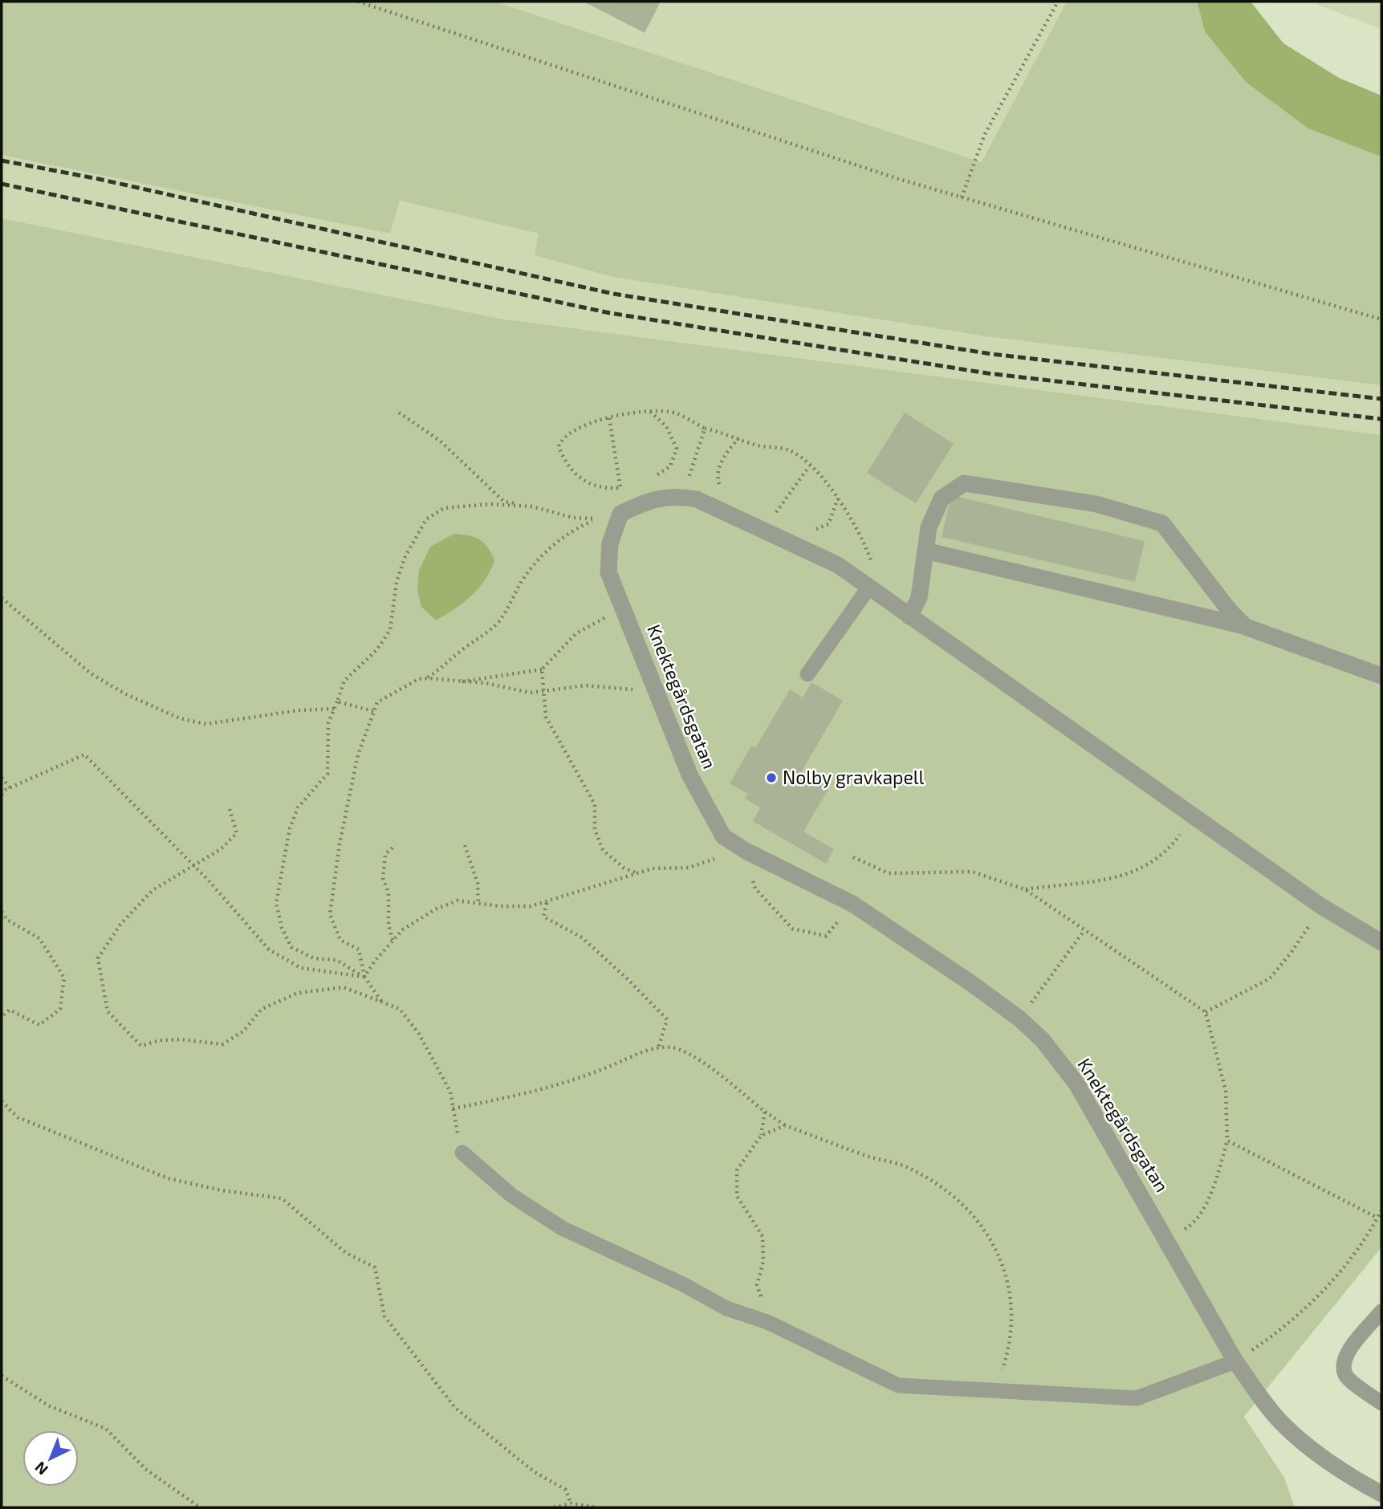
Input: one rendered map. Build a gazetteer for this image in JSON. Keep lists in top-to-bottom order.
{
  "streets": {
    "street": ["Knektegårdsgatan"]
  },
  "places": ["Nolby gravkapell"],
  "north": "bottom left"
}
